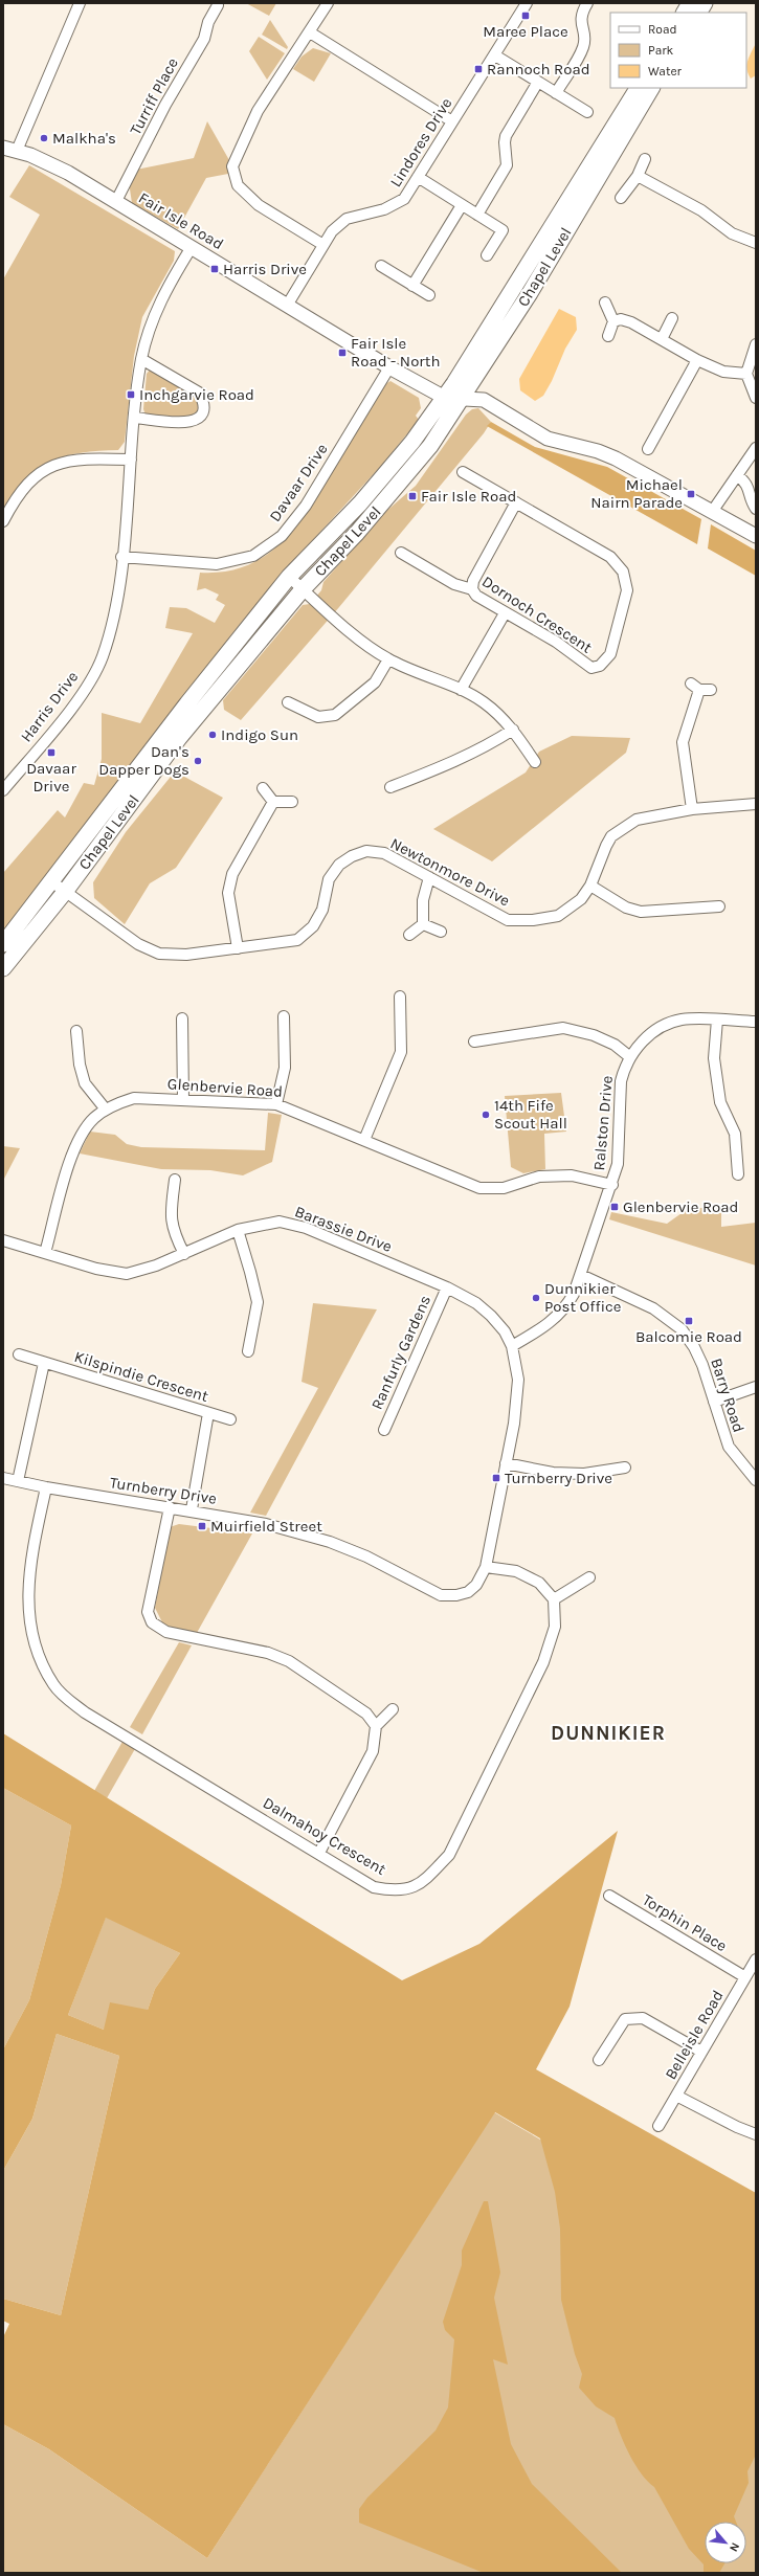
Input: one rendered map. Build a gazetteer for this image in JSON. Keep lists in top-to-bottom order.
{
  "streets": {
    "main road": ["Chapel Level"],
    "street": [
      "Turriff Place",
      "Lindores Drive",
      "Fair Isle Road",
      "Davaar Drive",
      "Dornoch Crescent",
      "Harris Drive",
      "Newtonmore Drive",
      "Glenbervie Road",
      "Ralston Drive",
      "Barassie Drive",
      "Ranfurly Gardens",
      "Kilspindie Crescent",
      "Barry Road",
      "Turnberry Drive",
      "Dalmahoy Crescent",
      "Torphin Place",
      "Belleisle Road"
    ]
  },
  "crossings": [
    ["Turriff Place", "Fair Isle Road"],
    ["Lindores Drive", "Fair Isle Road"],
    ["Fair Isle Road", "Chapel Level"],
    ["Fair Isle Road", "Davaar Drive"],
    ["Fair Isle Road", "Harris Drive"],
    ["Chapel Level", "Newtonmore Drive"],
    ["Davaar Drive", "Harris Drive"],
    ["Glenbervie Road", "Ralston Drive"],
    ["Glenbervie Road", "Barassie Drive"],
    ["Ralston Drive", "Barassie Drive"],
    ["Ralston Drive", "Barry Road"],
    ["Barassie Drive", "Ranfurly Gardens"],
    ["Barassie Drive", "Turnberry Drive"],
    ["Turnberry Drive", "Dalmahoy Crescent"],
    ["Torphin Place", "Belleisle Road"]
  ],
  "districts": ["DUNNIKIER"],
  "places": {
    "transit": [
      "Maree Place",
      "Rannoch Road",
      "Harris Drive",
      "Fair Isle Road - North",
      "Inchgarvie Road",
      "Michael Nairn Parade",
      "Fair Isle Road",
      "Davaar Drive",
      "Glenbervie Road",
      "Balcomie Road",
      "Turnberry Drive",
      "Muirfield Street"
    ],
    "other": [
      "Malkha's",
      "Indigo Sun",
      "Dan's Dapper Dogs",
      "14th Fife Scout Hall",
      "Dunnikier Post Office"
    ]
  },
  "legend": ["Road", "Park", "Water"],
  "north": "bottom right"
}
